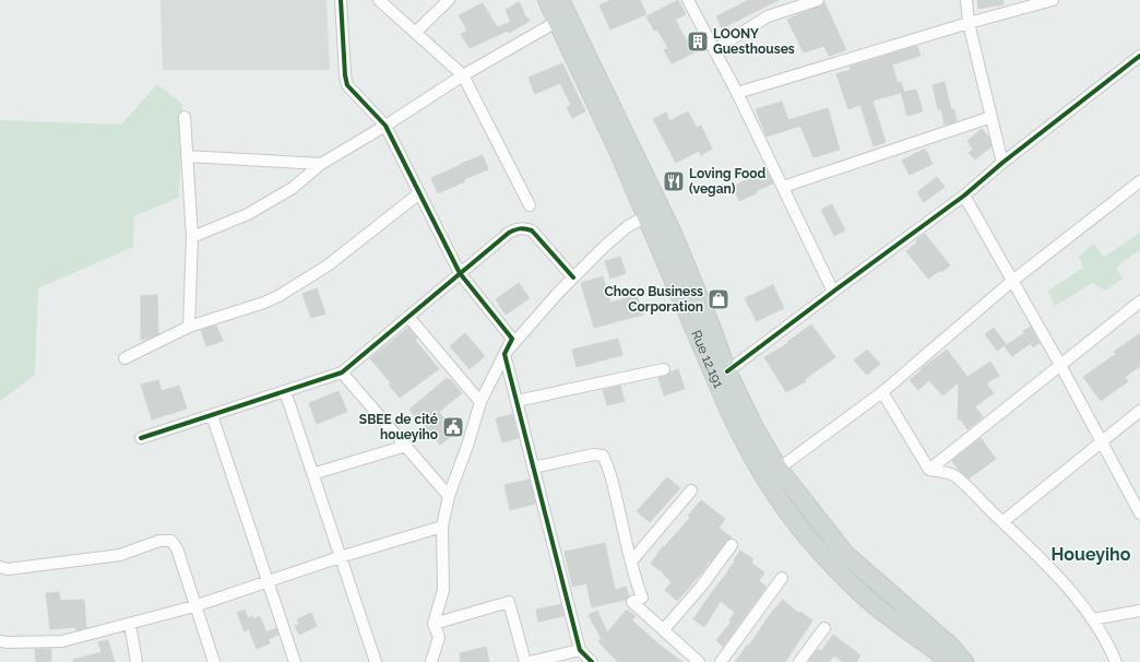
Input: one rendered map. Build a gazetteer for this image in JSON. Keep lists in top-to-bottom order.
{
  "streets": {
    "main road": ["Rue 12.191"]
  },
  "districts": ["Houeyiho"],
  "places": {
    "building": ["LOONY Guesthouses"],
    "restaurant": ["Loving Food (vegan)"],
    "shop": ["Choco Business Corporation"],
    "public building": ["SBEE de cité houeyiho"]
  }
}
